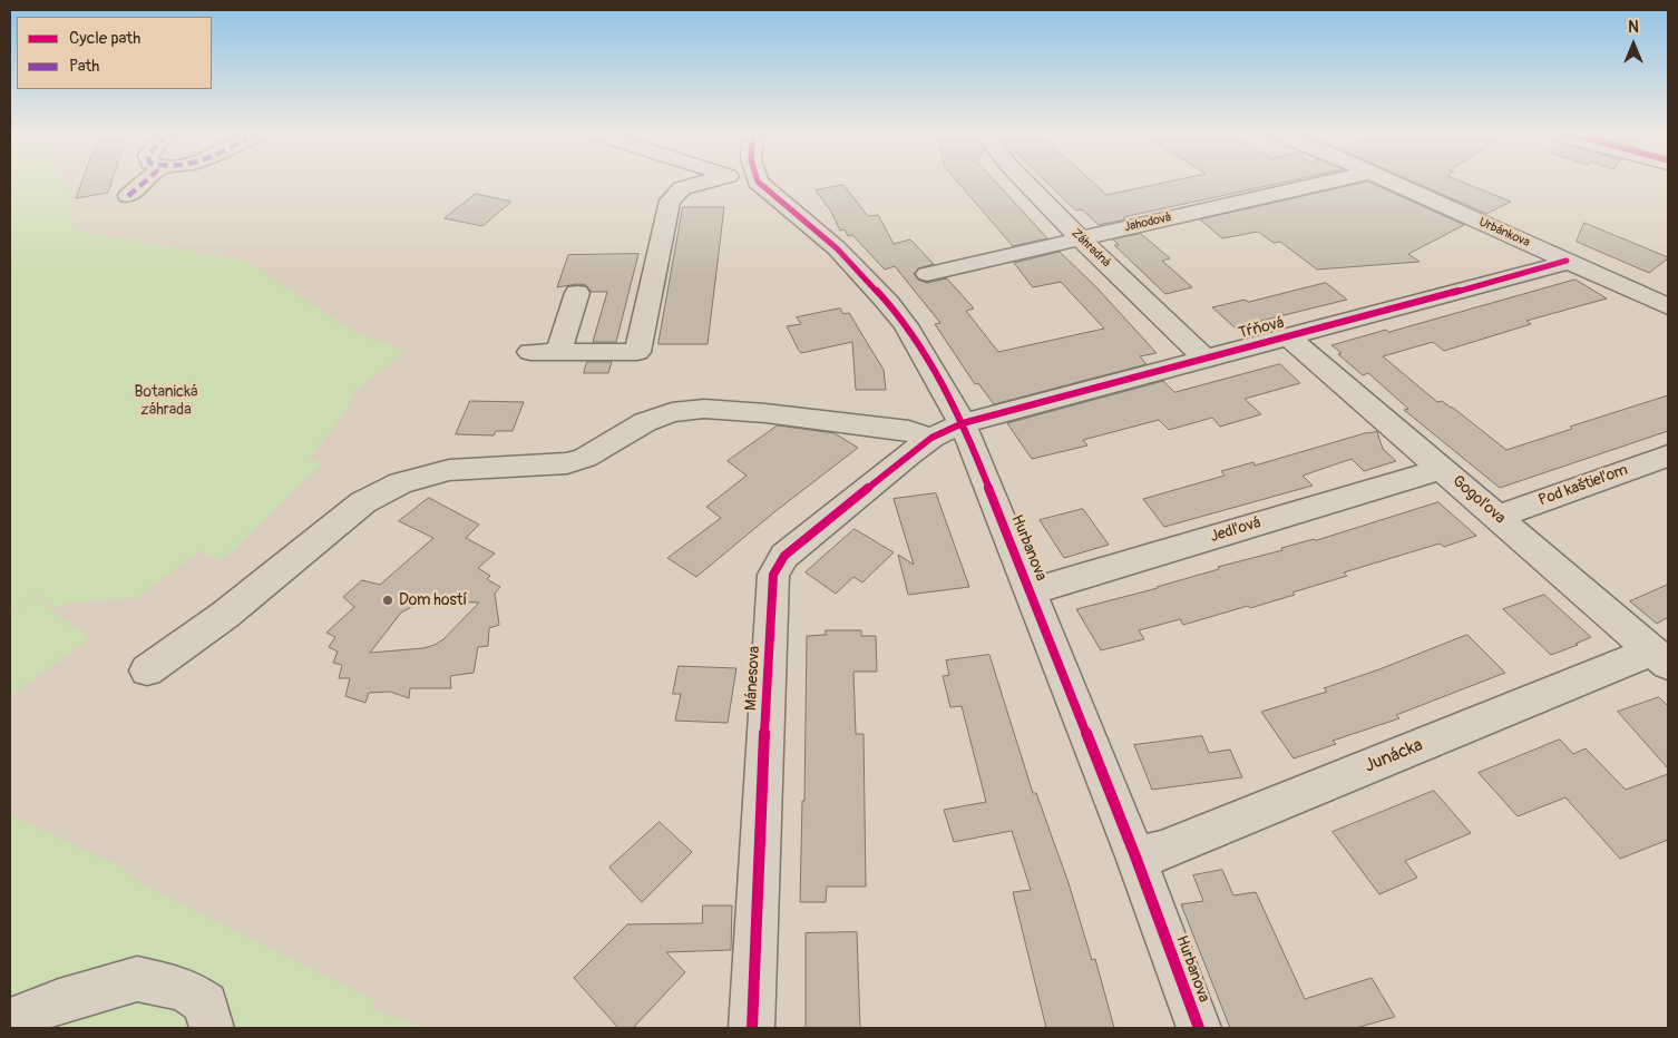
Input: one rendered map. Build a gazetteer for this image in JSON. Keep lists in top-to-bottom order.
{
  "streets": {
    "street": [
      "Jahodová",
      "Urbánkova",
      "Záhradná",
      "Tŕňová",
      "Pod kaštieľom",
      "Gogoľova",
      "Jedľová",
      "Hurbanova",
      "Mánesova",
      "Junácka"
    ]
  },
  "crossings": [
    ["Jahodová", "Záhradná"],
    ["Urbánkova", "Tŕňová"],
    ["Záhradná", "Tŕňová"],
    ["Tŕňová", "Gogoľova"],
    ["Tŕňová", "Hurbanova"],
    ["Tŕňová", "Mánesova"],
    ["Pod kaštieľom", "Gogoľova"],
    ["Gogoľova", "Jedľová"],
    ["Gogoľova", "Junácka"],
    ["Jedľová", "Hurbanova"],
    ["Hurbanova", "Mánesova"],
    ["Hurbanova", "Junácka"]
  ],
  "parks": ["Botanická záhrada"],
  "places": ["Dom hostí"],
  "legend": ["Cycle path", "Path"],
  "north": "top"
}
